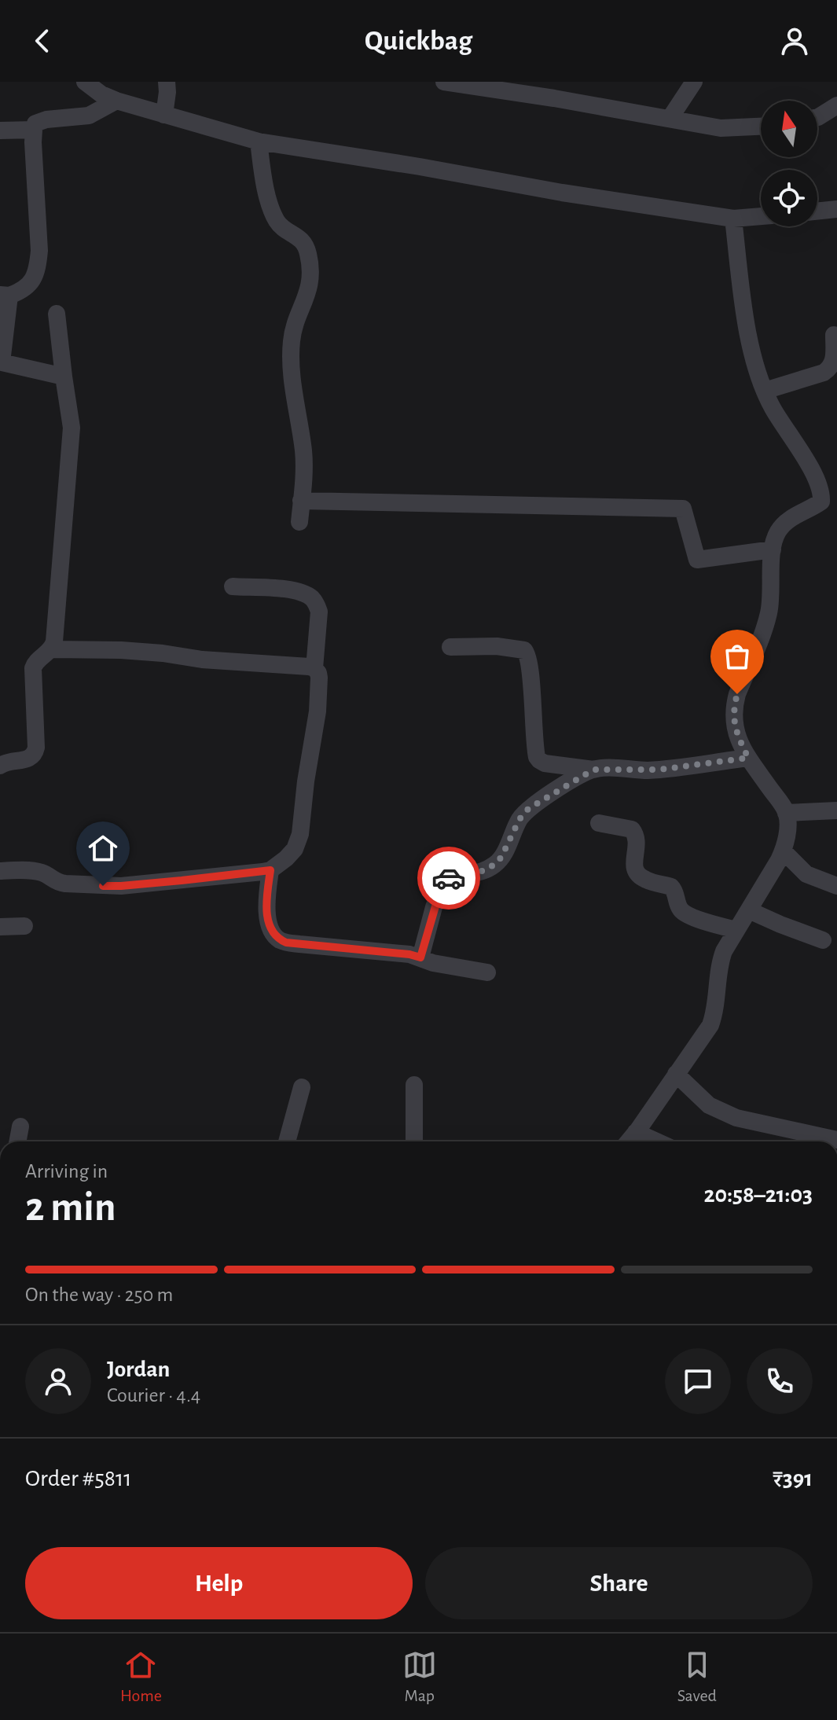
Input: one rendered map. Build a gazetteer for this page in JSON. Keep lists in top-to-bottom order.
{
  "north": "top",
  "page": {
    "header": "Quickbag",
    "heading": ["2 min", "Arriving in", "20:58–21:03"],
    "panel": [
      "Jordan",
      "Courier · 4.4",
      "Order #5811",
      "₹391"
    ],
    "bar": "On the way · 250 m",
    "buttons": ["Help", "Share"],
    "tabs": ["Home", "Map", "Saved"]
  }
}
